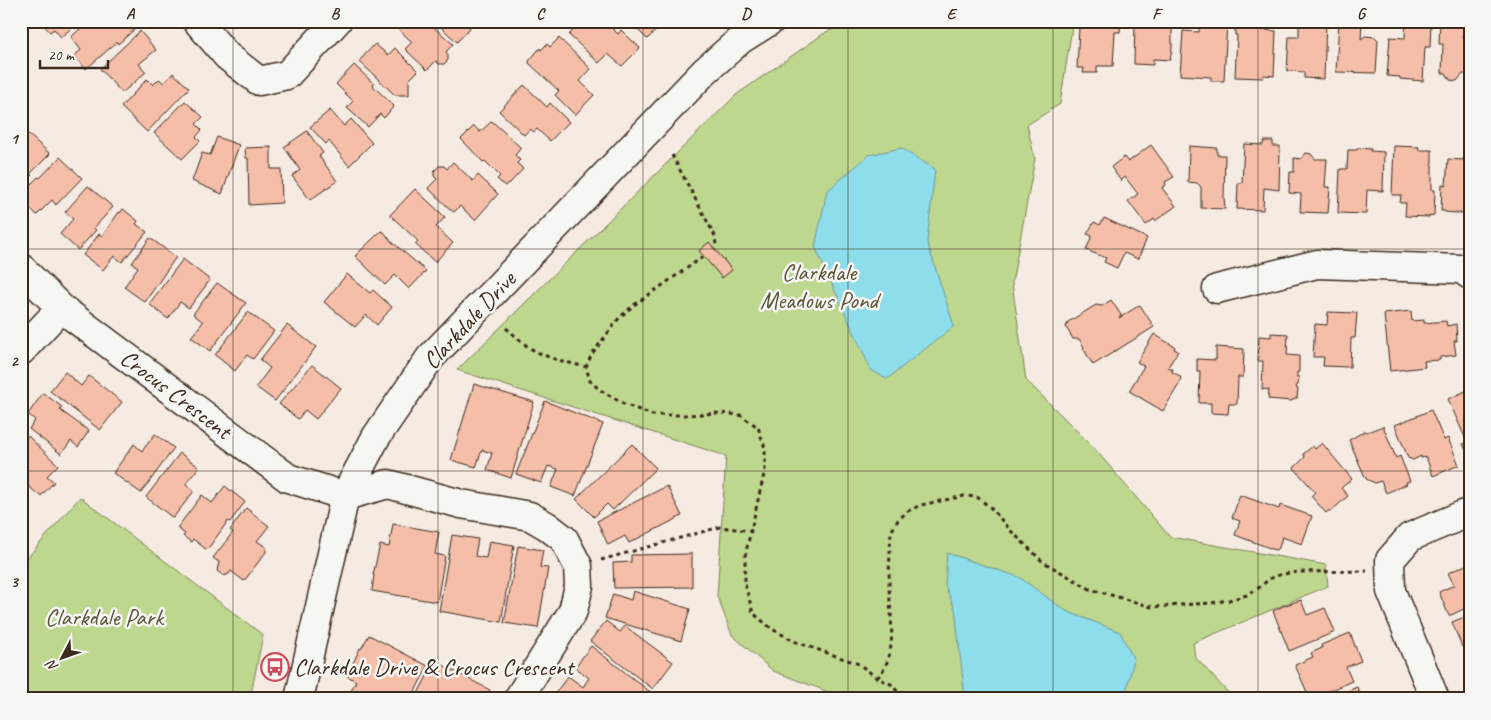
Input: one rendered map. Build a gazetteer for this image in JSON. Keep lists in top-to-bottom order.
{
  "streets": {
    "street": ["Clarkdale Drive", "Crocus Crescent"]
  },
  "crossings": [
    ["Clarkdale Drive", "Crocus Crescent"]
  ],
  "parks": ["Clarkdale Meadows Pond", "Clarkdale Park"],
  "places": {
    "bus stop": ["Clarkdale Drive & Crocus Crescent"]
  },
  "scale_bar": "20 m",
  "north": "bottom left",
  "grid": {
    "columns": [
      "A",
      "B",
      "C",
      "D",
      "E",
      "F",
      "G"
    ],
    "rows": ["1", "2", "3"]
  }
}
